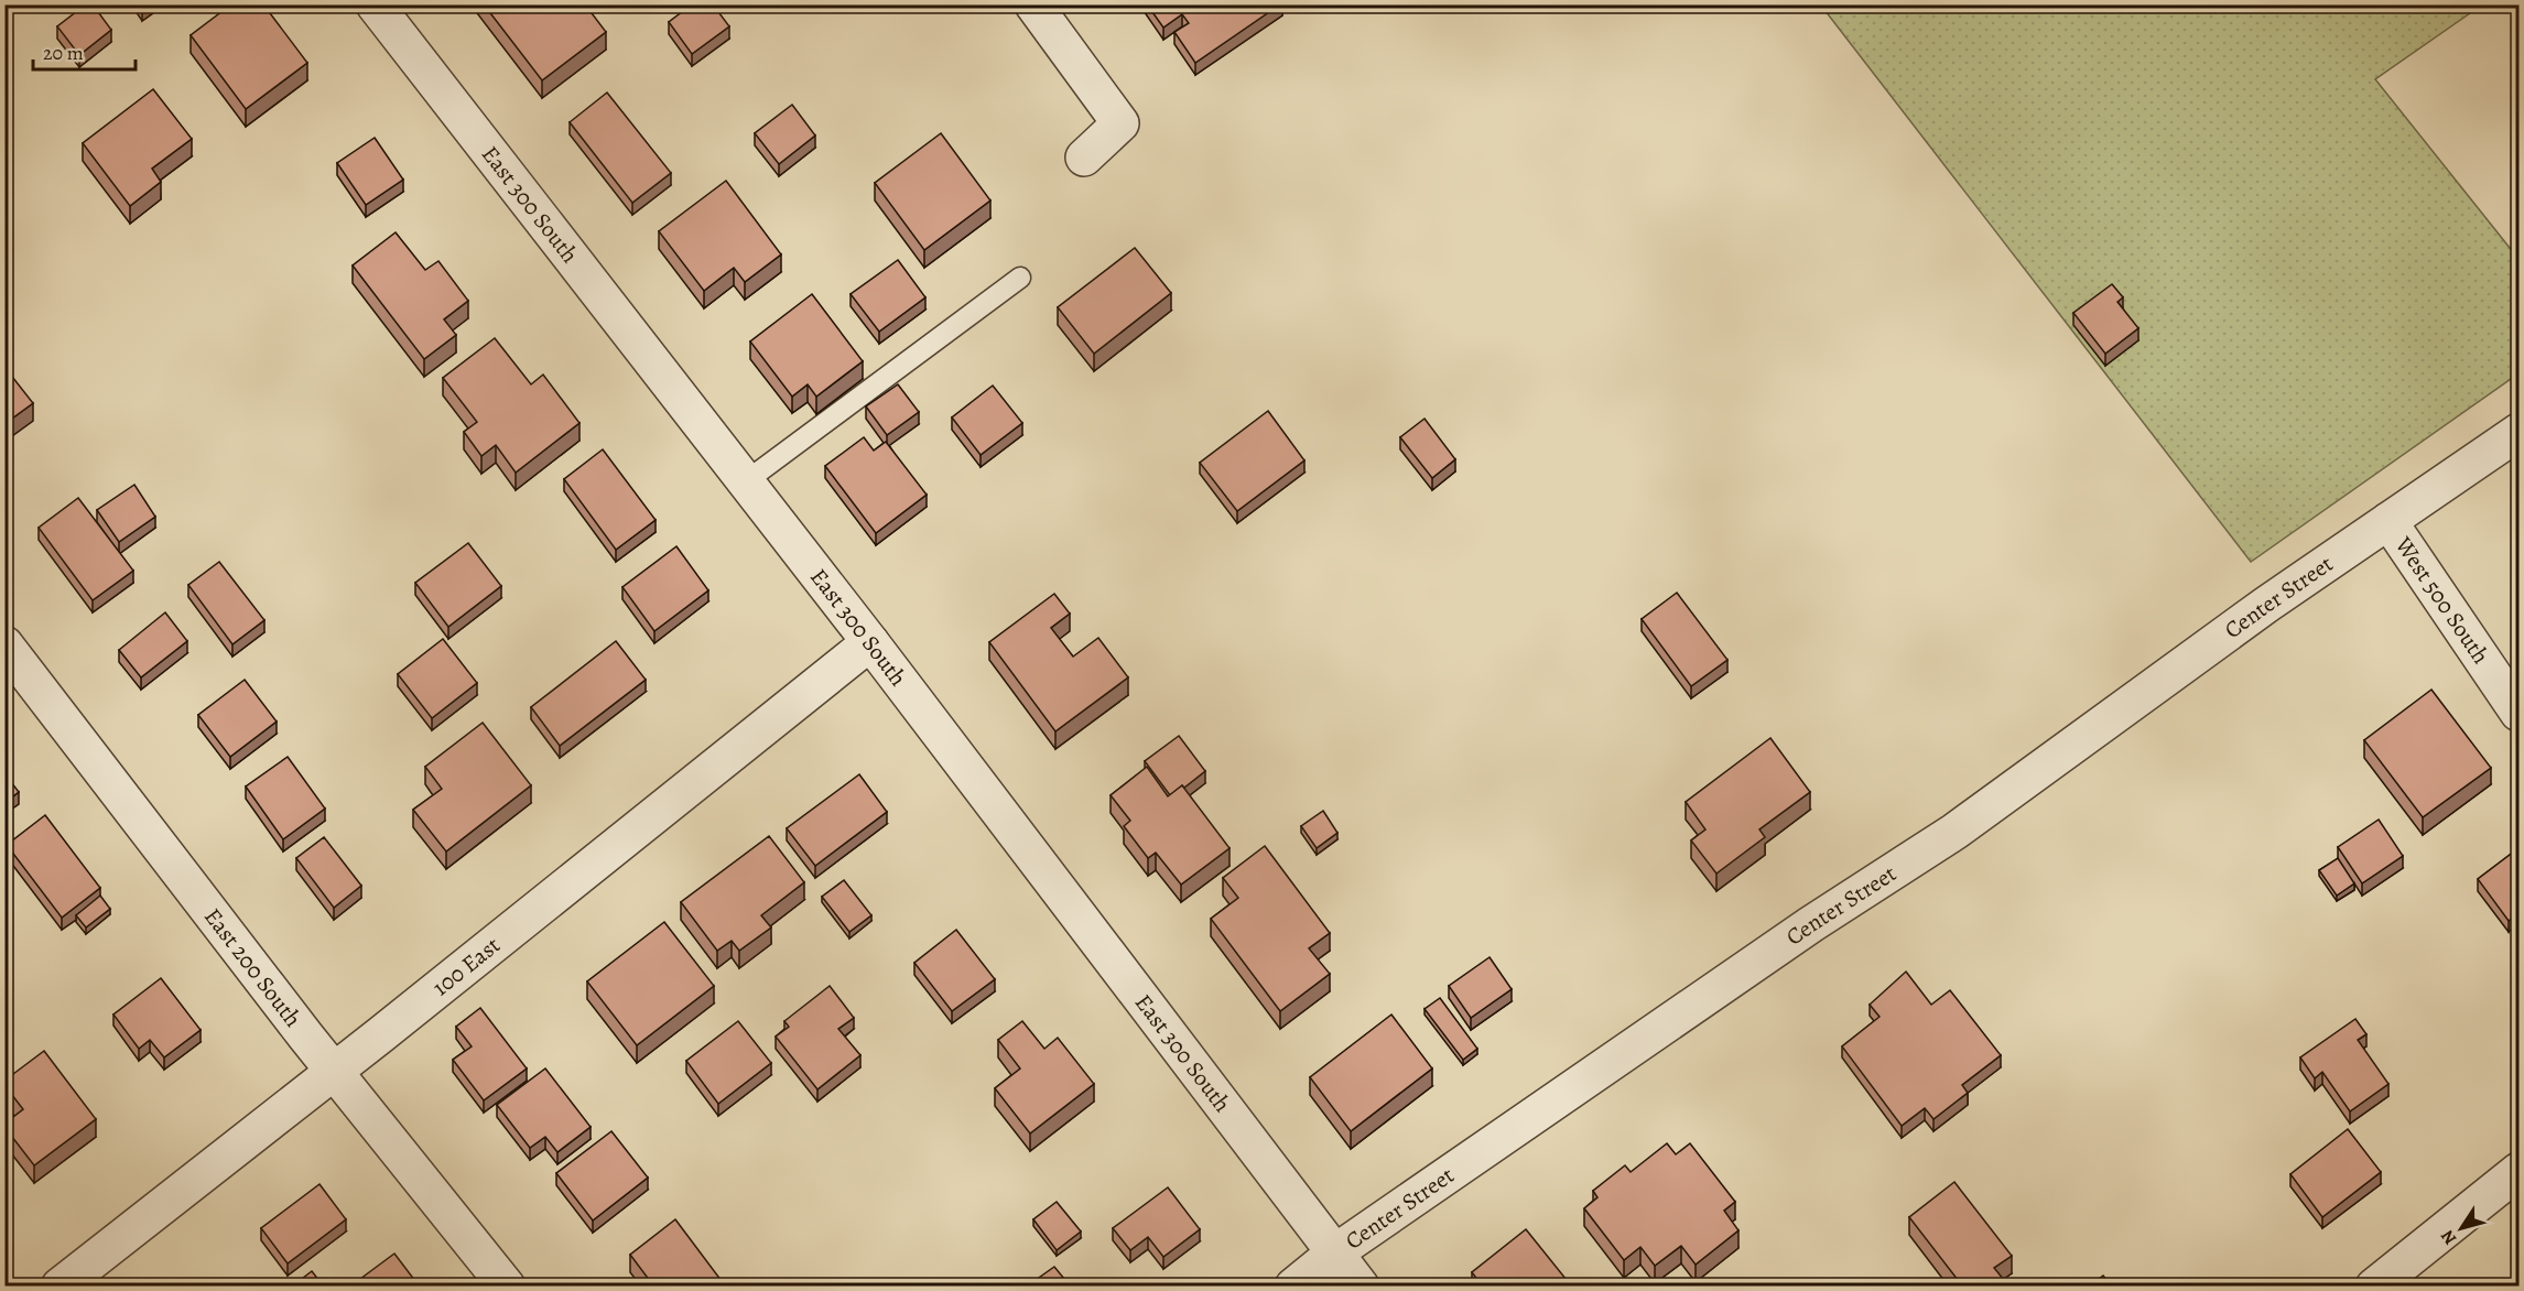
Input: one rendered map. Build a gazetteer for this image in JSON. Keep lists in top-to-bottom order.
{
  "streets": {
    "street": [
      "East 300 South",
      "Center Street",
      "West 500 South",
      "100 East",
      "East 200 South"
    ]
  },
  "crossings": [
    ["East 300 South", "Center Street"],
    ["East 300 South", "100 East"],
    ["Center Street", "West 500 South"],
    ["100 East", "East 200 South"]
  ],
  "scale_bar": "20 m",
  "north": "bottom left"
}
